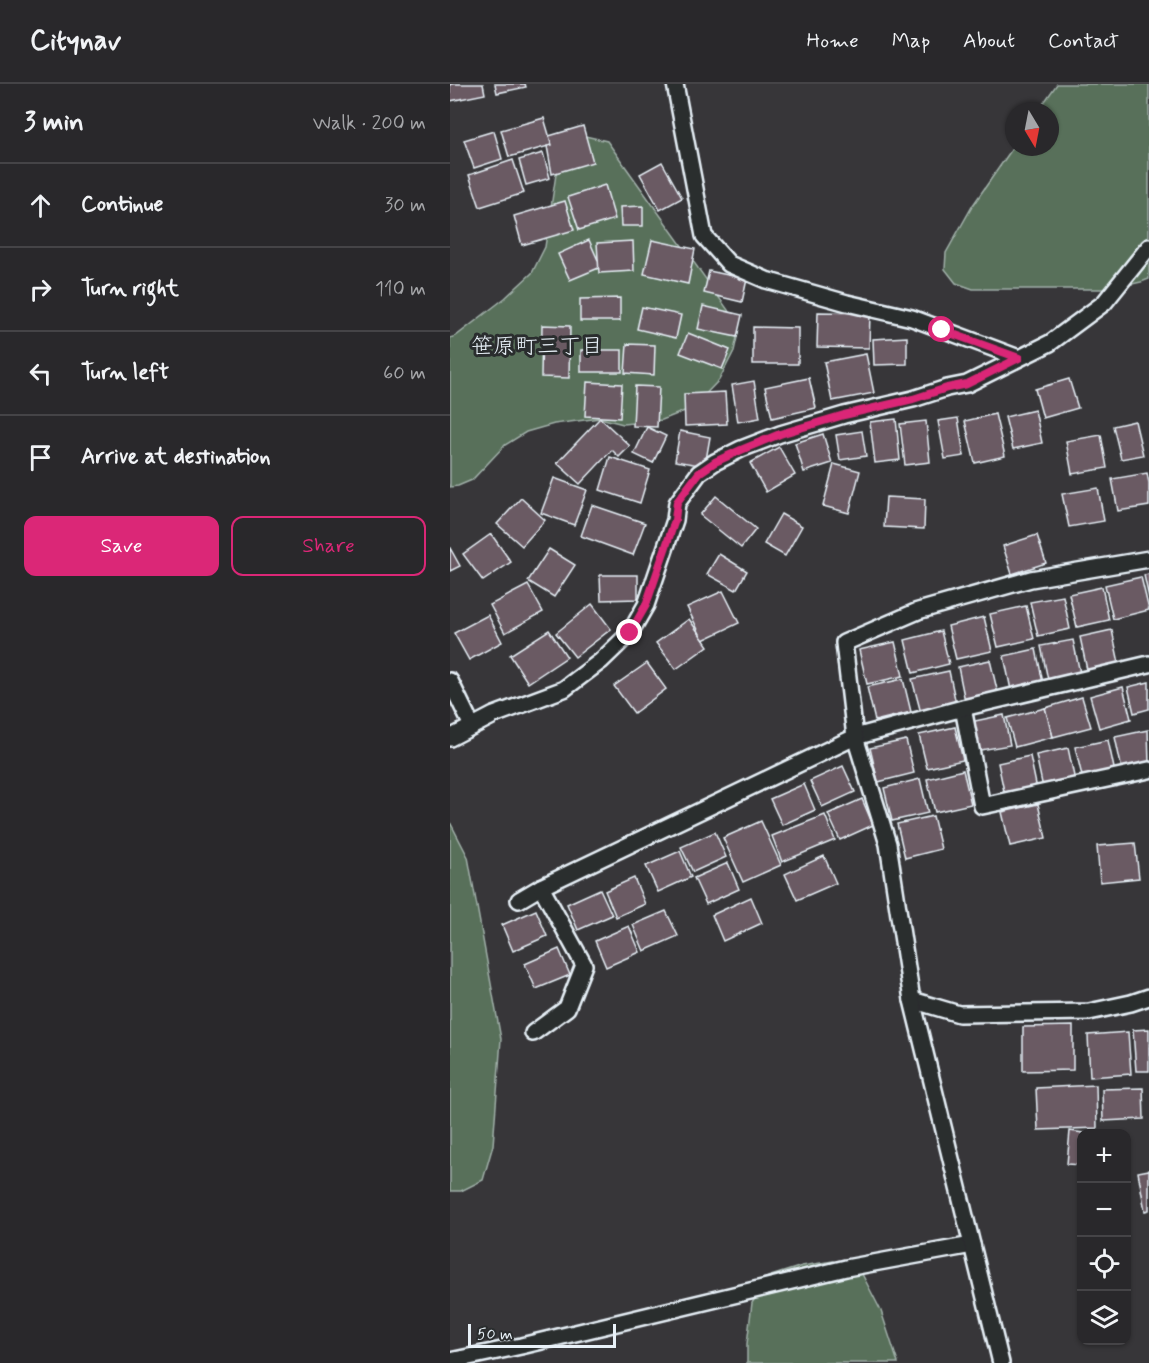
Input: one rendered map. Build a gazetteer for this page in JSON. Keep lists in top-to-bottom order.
{
  "districts": ["笹原町三丁目"],
  "scale_bar": "50 m",
  "north": "bottom",
  "page": {
    "header": "Citynav",
    "nav": [
      "Home",
      "Map",
      "About",
      "Contact"
    ],
    "heading": ["3 min", "Walk · 200 m"],
    "list": [
      ["Continue", "30 m"],
      ["Turn right", "110 m"],
      ["Turn left", "60 m"],
      "Arrive at destination"
    ],
    "buttons": ["Save", "Share"],
    "map_buttons": ["+", "−"],
    "scale": "50 m"
  }
}
